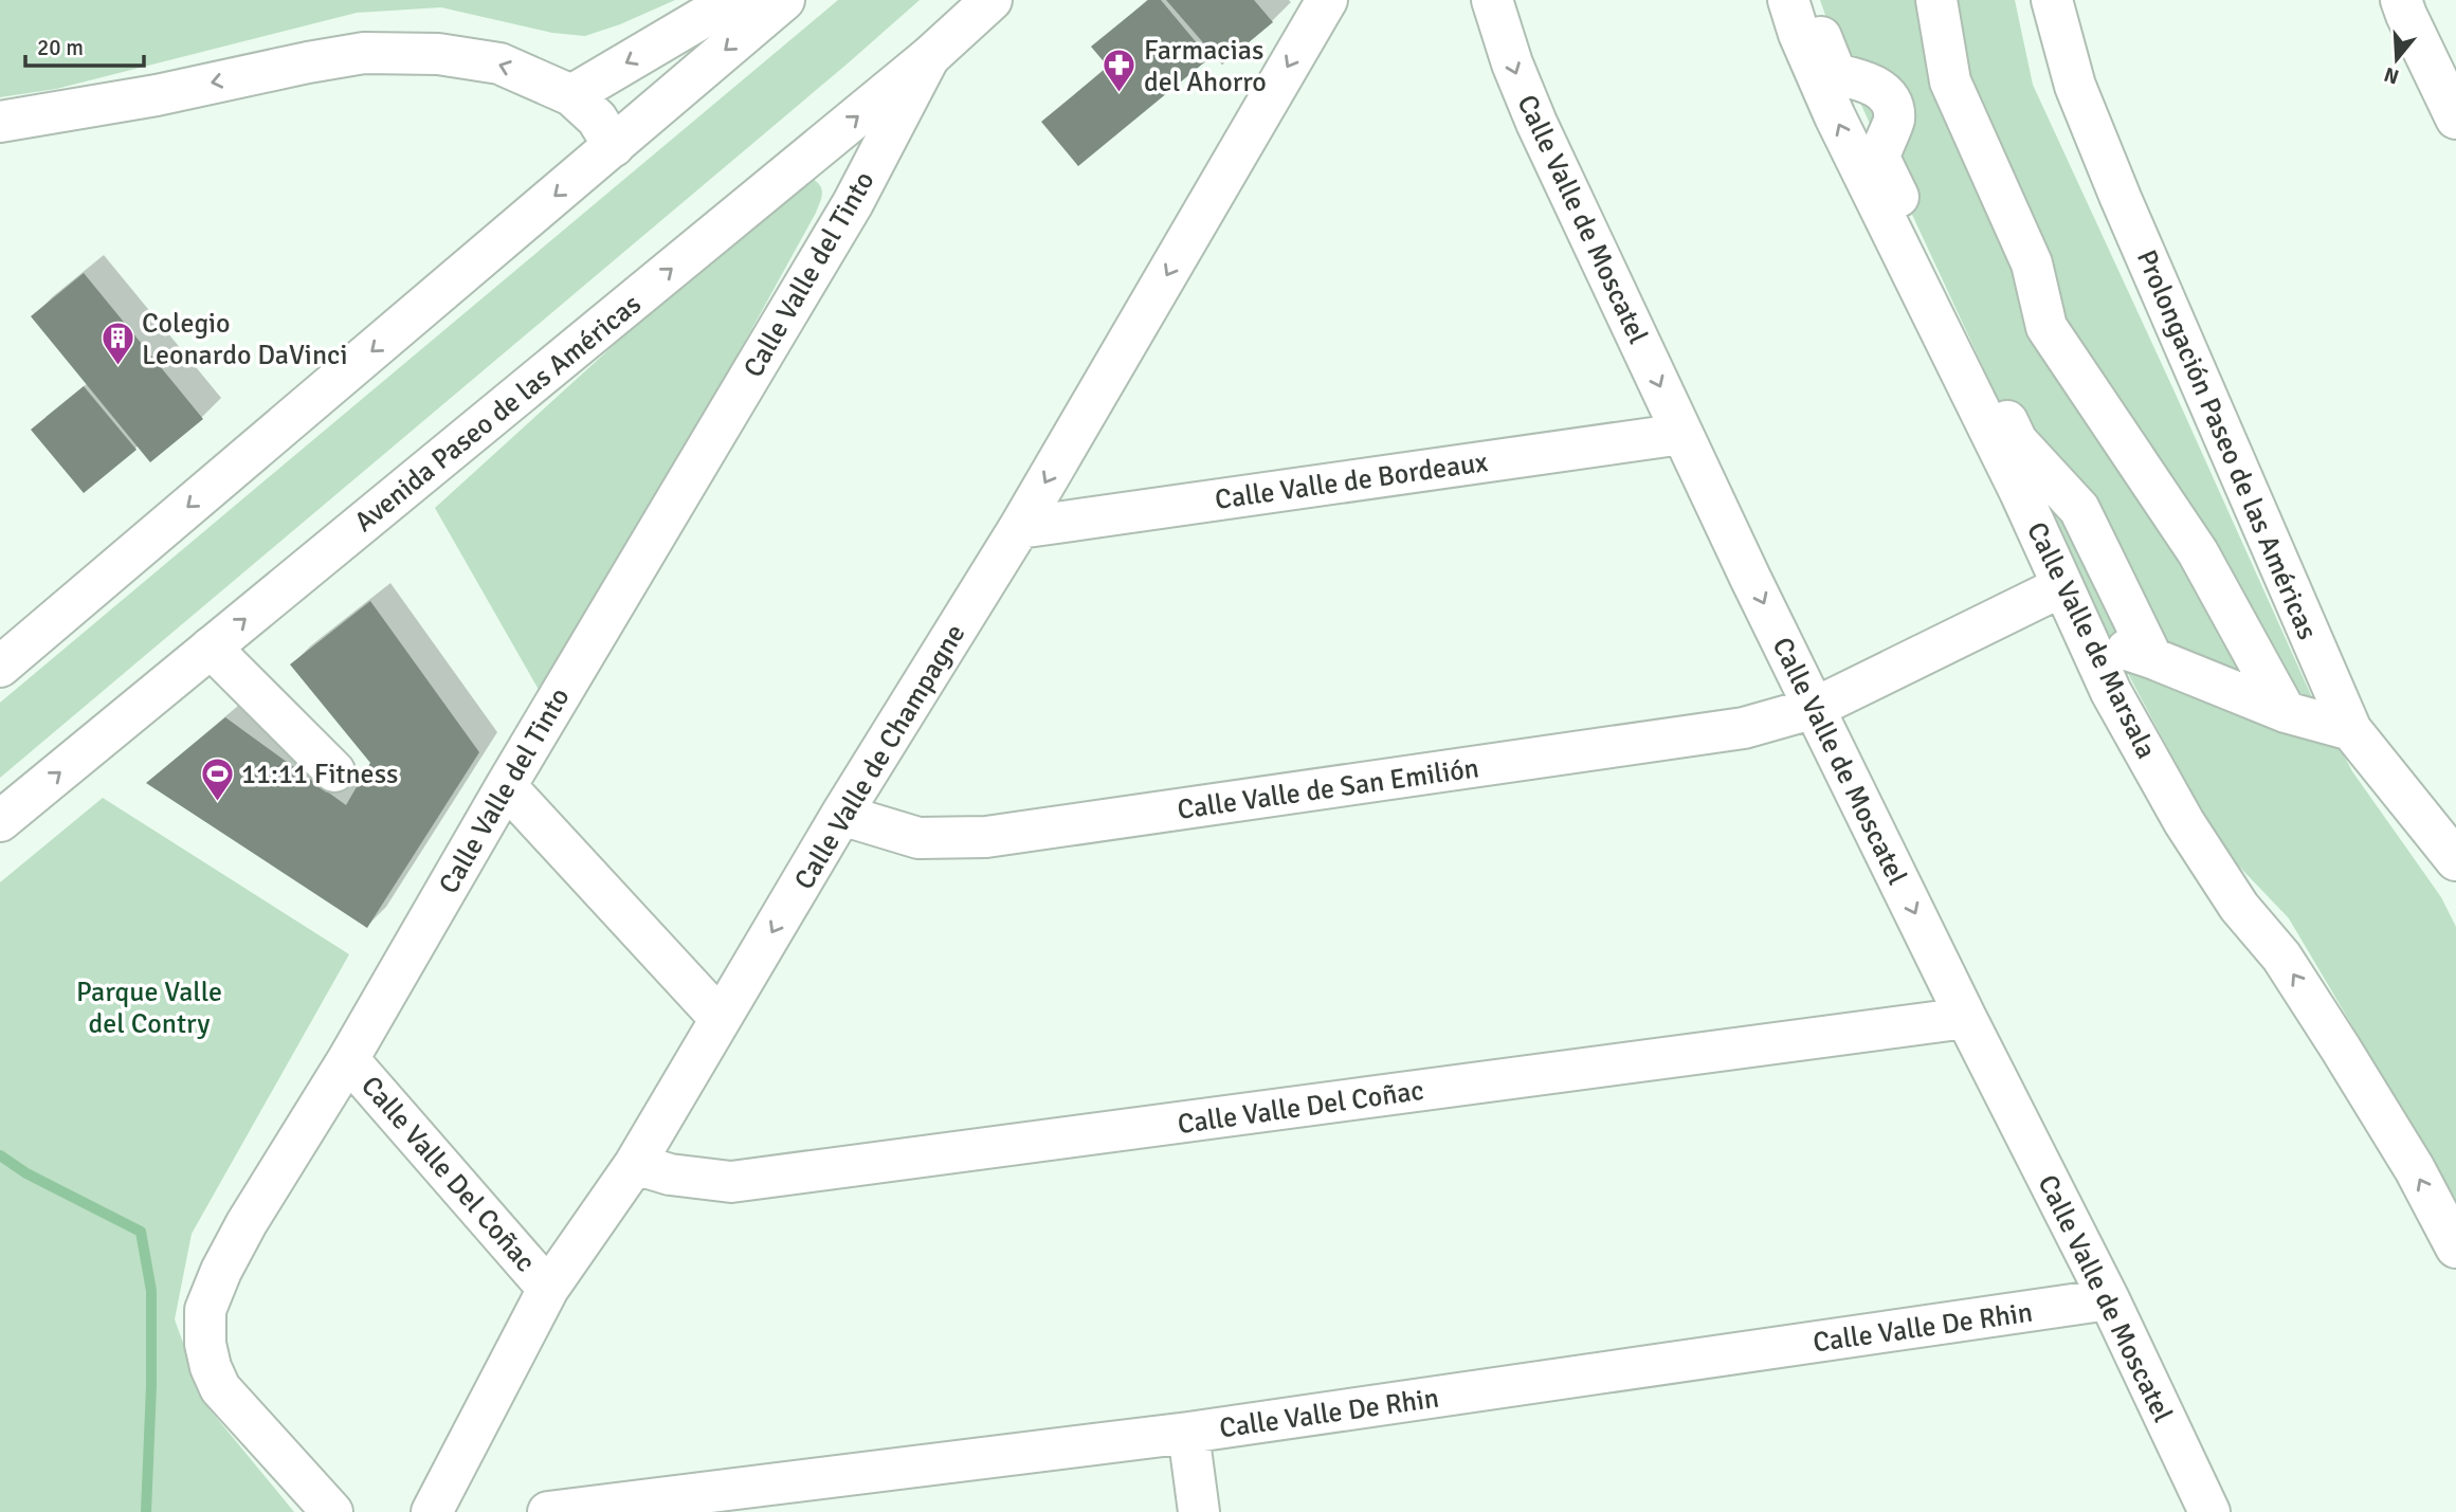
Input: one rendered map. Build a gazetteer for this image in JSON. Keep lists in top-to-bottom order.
{
  "streets": {
    "street": [
      "Calle Valle de Moscatel",
      "Calle Valle del Tinto",
      "Avenida Paseo de las Américas",
      "Prolongación Paseo de las Américas",
      "Calle Valle de Bordeaux",
      "Calle Valle de Marsala",
      "Calle Valle de Champagne",
      "Calle Valle de San Emilión",
      "Calle Valle Del Coñac",
      "Calle Valle De Rhin"
    ]
  },
  "crossings": [
    ["Calle Valle de Moscatel", "Calle Valle de Bordeaux"],
    ["Calle Valle de Moscatel", "Calle Valle de San Emilión"],
    ["Calle Valle de Moscatel", "Calle Valle Del Coñac"],
    ["Calle Valle de Moscatel", "Calle Valle De Rhin"],
    ["Calle Valle del Tinto", "Avenida Paseo de las Américas"],
    ["Calle Valle del Tinto", "Calle Valle Del Coñac"],
    ["Calle Valle de Bordeaux", "Calle Valle de Champagne"],
    ["Calle Valle de Marsala", "Calle Valle de San Emilión"],
    ["Calle Valle de Champagne", "Calle Valle de San Emilión"],
    ["Calle Valle de Champagne", "Calle Valle Del Coñac"]
  ],
  "one_way": ["Calle Valle de Champagne"],
  "parks": ["Parque Valle del Contry"],
  "places": {
    "pharmacy": ["Farmacias del Ahorro"],
    "building": ["Colegio Leonardo DaVinci"],
    "sports": ["11:11 Fitness"]
  },
  "scale_bar": "20 m",
  "north": "bottom"
}
